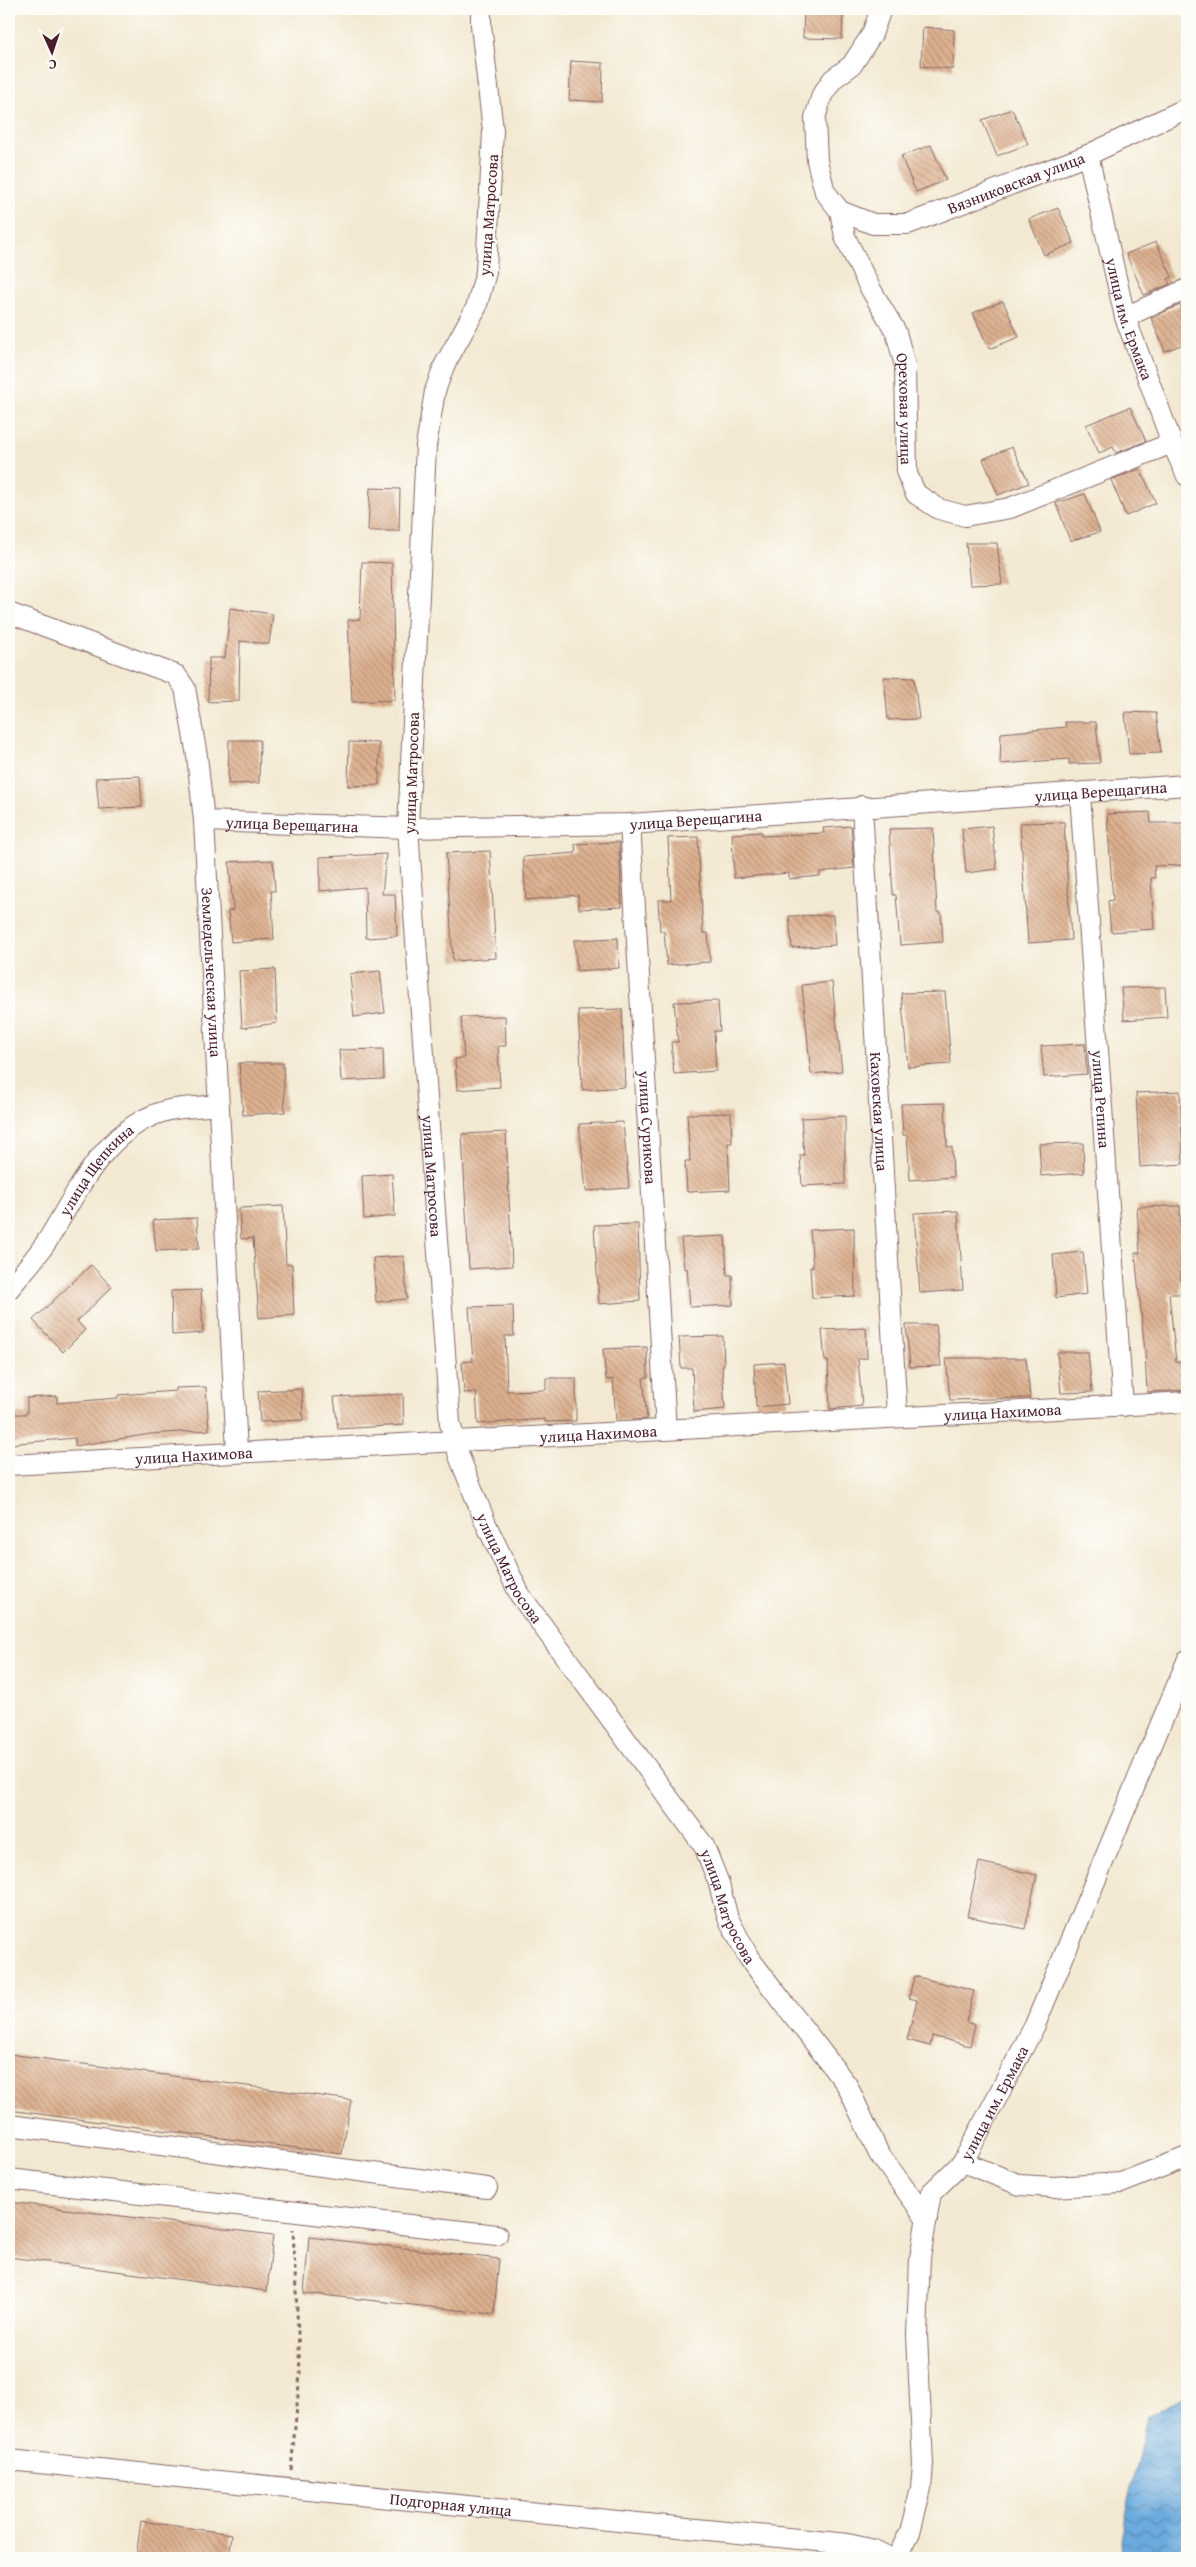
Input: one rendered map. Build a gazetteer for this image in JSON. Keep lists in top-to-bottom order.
{
  "streets": {
    "street": [
      "Вязниковская улица",
      "улица Матросова",
      "улица им. Ермака",
      "Ореховая улица",
      "улица Верещагина",
      "Земледельческая улица",
      "улица Репина",
      "Каховская улица",
      "улица Сурикова",
      "улица Щепкина",
      "улица Нахимова",
      "Подгорная улица"
    ]
  },
  "crossings": [
    ["Вязниковская улица", "улица им. Ермака"],
    ["Вязниковская улица", "Ореховая улица"],
    ["улица Матросова", "улица им. Ермака"],
    ["улица Матросова", "улица Верещагина"],
    ["улица Матросова", "улица Нахимова"],
    ["улица им. Ермака", "Ореховая улица"],
    ["улица Верещагина", "Земледельческая улица"],
    ["улица Верещагина", "улица Репина"],
    ["улица Верещагина", "Каховская улица"],
    ["улица Верещагина", "улица Сурикова"],
    ["Земледельческая улица", "улица Щепкина"],
    ["Земледельческая улица", "улица Нахимова"],
    ["улица Репина", "улица Нахимова"],
    ["Каховская улица", "улица Нахимова"],
    ["улица Сурикова", "улица Нахимова"]
  ],
  "north": "bottom"
}
